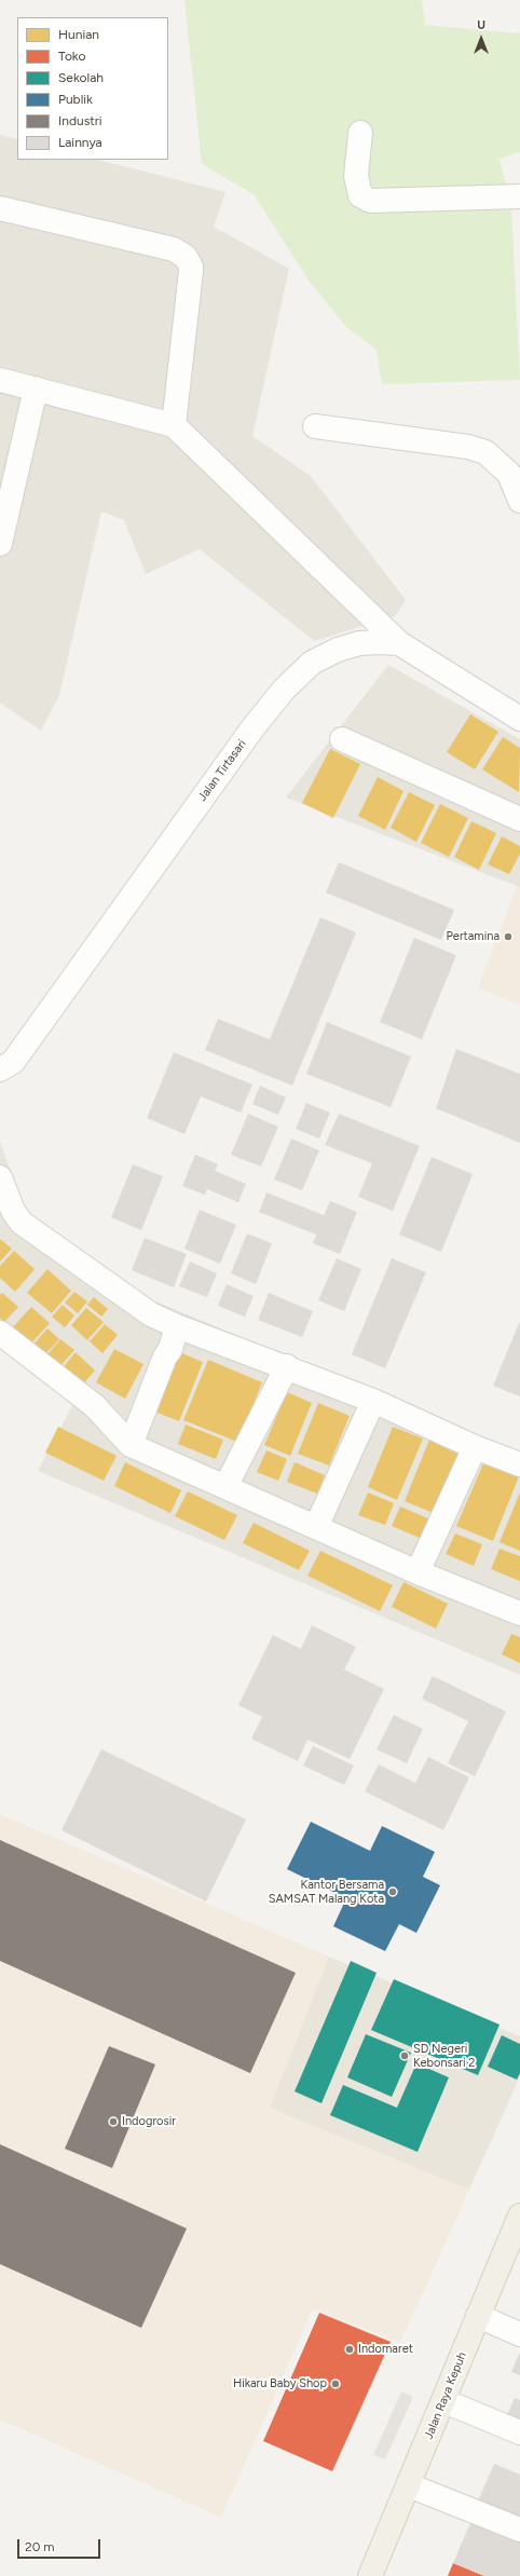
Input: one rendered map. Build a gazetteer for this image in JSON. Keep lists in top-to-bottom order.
{
  "streets": {
    "main road": ["Jalan Raya Kepuh"],
    "street": ["Jalan Tirtasari"]
  },
  "places": [
    "Pertamina",
    "Kantor Bersama SAMSAT Malang Kota",
    "SD Negeri Kebonsari 2",
    "Indogrosir",
    "Indomaret",
    "Hikaru Baby Shop"
  ],
  "legend": [
    "Hunian",
    "Toko",
    "Sekolah",
    "Publik",
    "Industri",
    "Lainnya"
  ],
  "scale_bar": "20 m",
  "north": "top"
}
